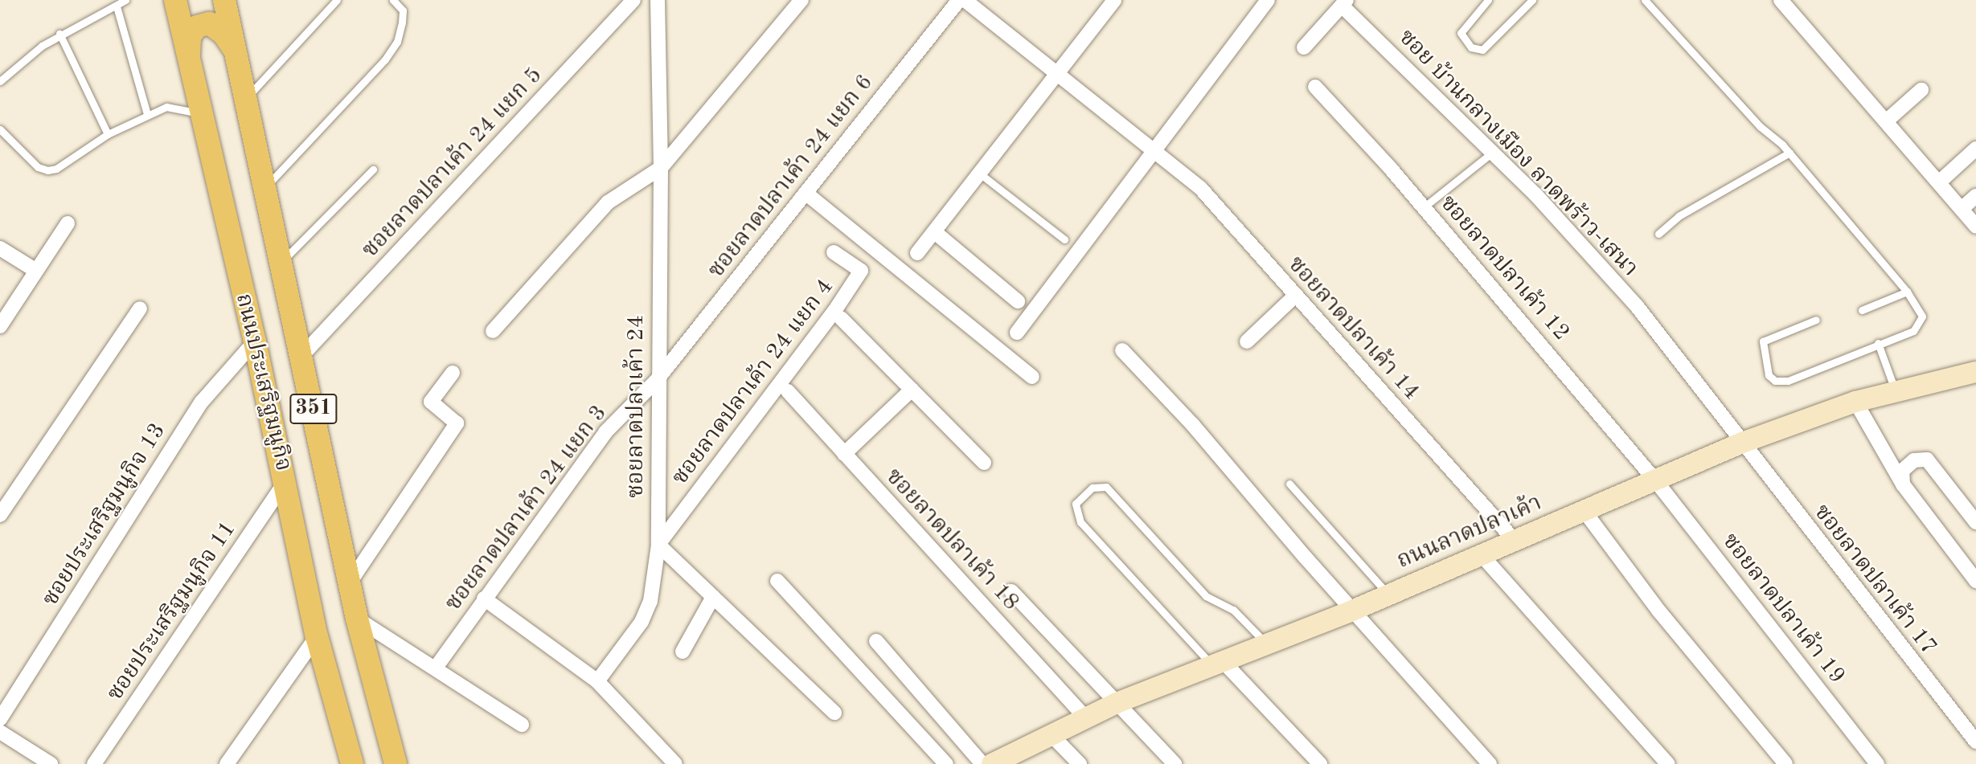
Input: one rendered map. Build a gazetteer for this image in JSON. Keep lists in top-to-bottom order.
{
  "streets": {
    "main road": ["ถนนประเสริฐมนูกิจ", "351", "ถนนลาดปลาเค้า"],
    "street": [
      "ซอย บ้านกลางเมือง ลาดพร้าว-เสนา",
      "ซอยลาดปลาเค้า 24 แยก 5",
      "ซอยลาดปลาเค้า 24 แยก 6",
      "ซอยลาดปลาเค้า 12",
      "ซอยลาดปลาเค้า 14",
      "ซอยลาดปลาเค้า 24 แยก 4",
      "ซอยลาดปลาเค้า 24",
      "ซอยลาดปลาเค้า 24 แยก 3",
      "ซอยประเสริฐมนูกิจ 13",
      "ซอยลาดปลาเค้า 18",
      "ซอยลาดปลาเค้า 17",
      "ซอยลาดปลาเค้า 19",
      "ซอยประเสริฐมนูกิจ 11"
    ]
  },
  "crossings": [
    ["ซอย บ้านกลางเมือง ลาดพร้าว-เสนา", "ถนนลาดปลาเค้า"],
    ["ซอย บ้านกลางเมือง ลาดพร้าว-เสนา", "ซอยลาดปลาเค้า 17"],
    ["ซอยลาดปลาเค้า 24 แยก 5", "ถนนประเสริฐมนูกิจ"],
    ["ซอยลาดปลาเค้า 24 แยก 6", "ซอยลาดปลาเค้า 24"],
    ["ซอยลาดปลาเค้า 24 แยก 6", "ซอยลาดปลาเค้า 24 แยก 3"],
    ["ซอยลาดปลาเค้า 12", "ถนนลาดปลาเค้า"],
    ["ซอยลาดปลาเค้า 12", "ซอยลาดปลาเค้า 19"],
    ["ซอยลาดปลาเค้า 14", "ถนนลาดปลาเค้า"],
    ["ถนนประเสริฐมนูกิจ", "ซอยประเสริฐมนูกิจ 13"],
    ["ถนนประเสริฐมนูกิจ", "ซอยประเสริฐมนูกิจ 11"],
    ["ซอยลาดปลาเค้า 24 แยก 4", "ซอยลาดปลาเค้า 24"],
    ["ซอยลาดปลาเค้า 24", "ซอยลาดปลาเค้า 24 แยก 3"],
    ["ถนนลาดปลาเค้า", "ซอยลาดปลาเค้า 18"],
    ["ถนนลาดปลาเค้า", "ซอยลาดปลาเค้า 17"],
    ["ถนนลาดปลาเค้า", "ซอยลาดปลาเค้า 19"]
  ]
}
